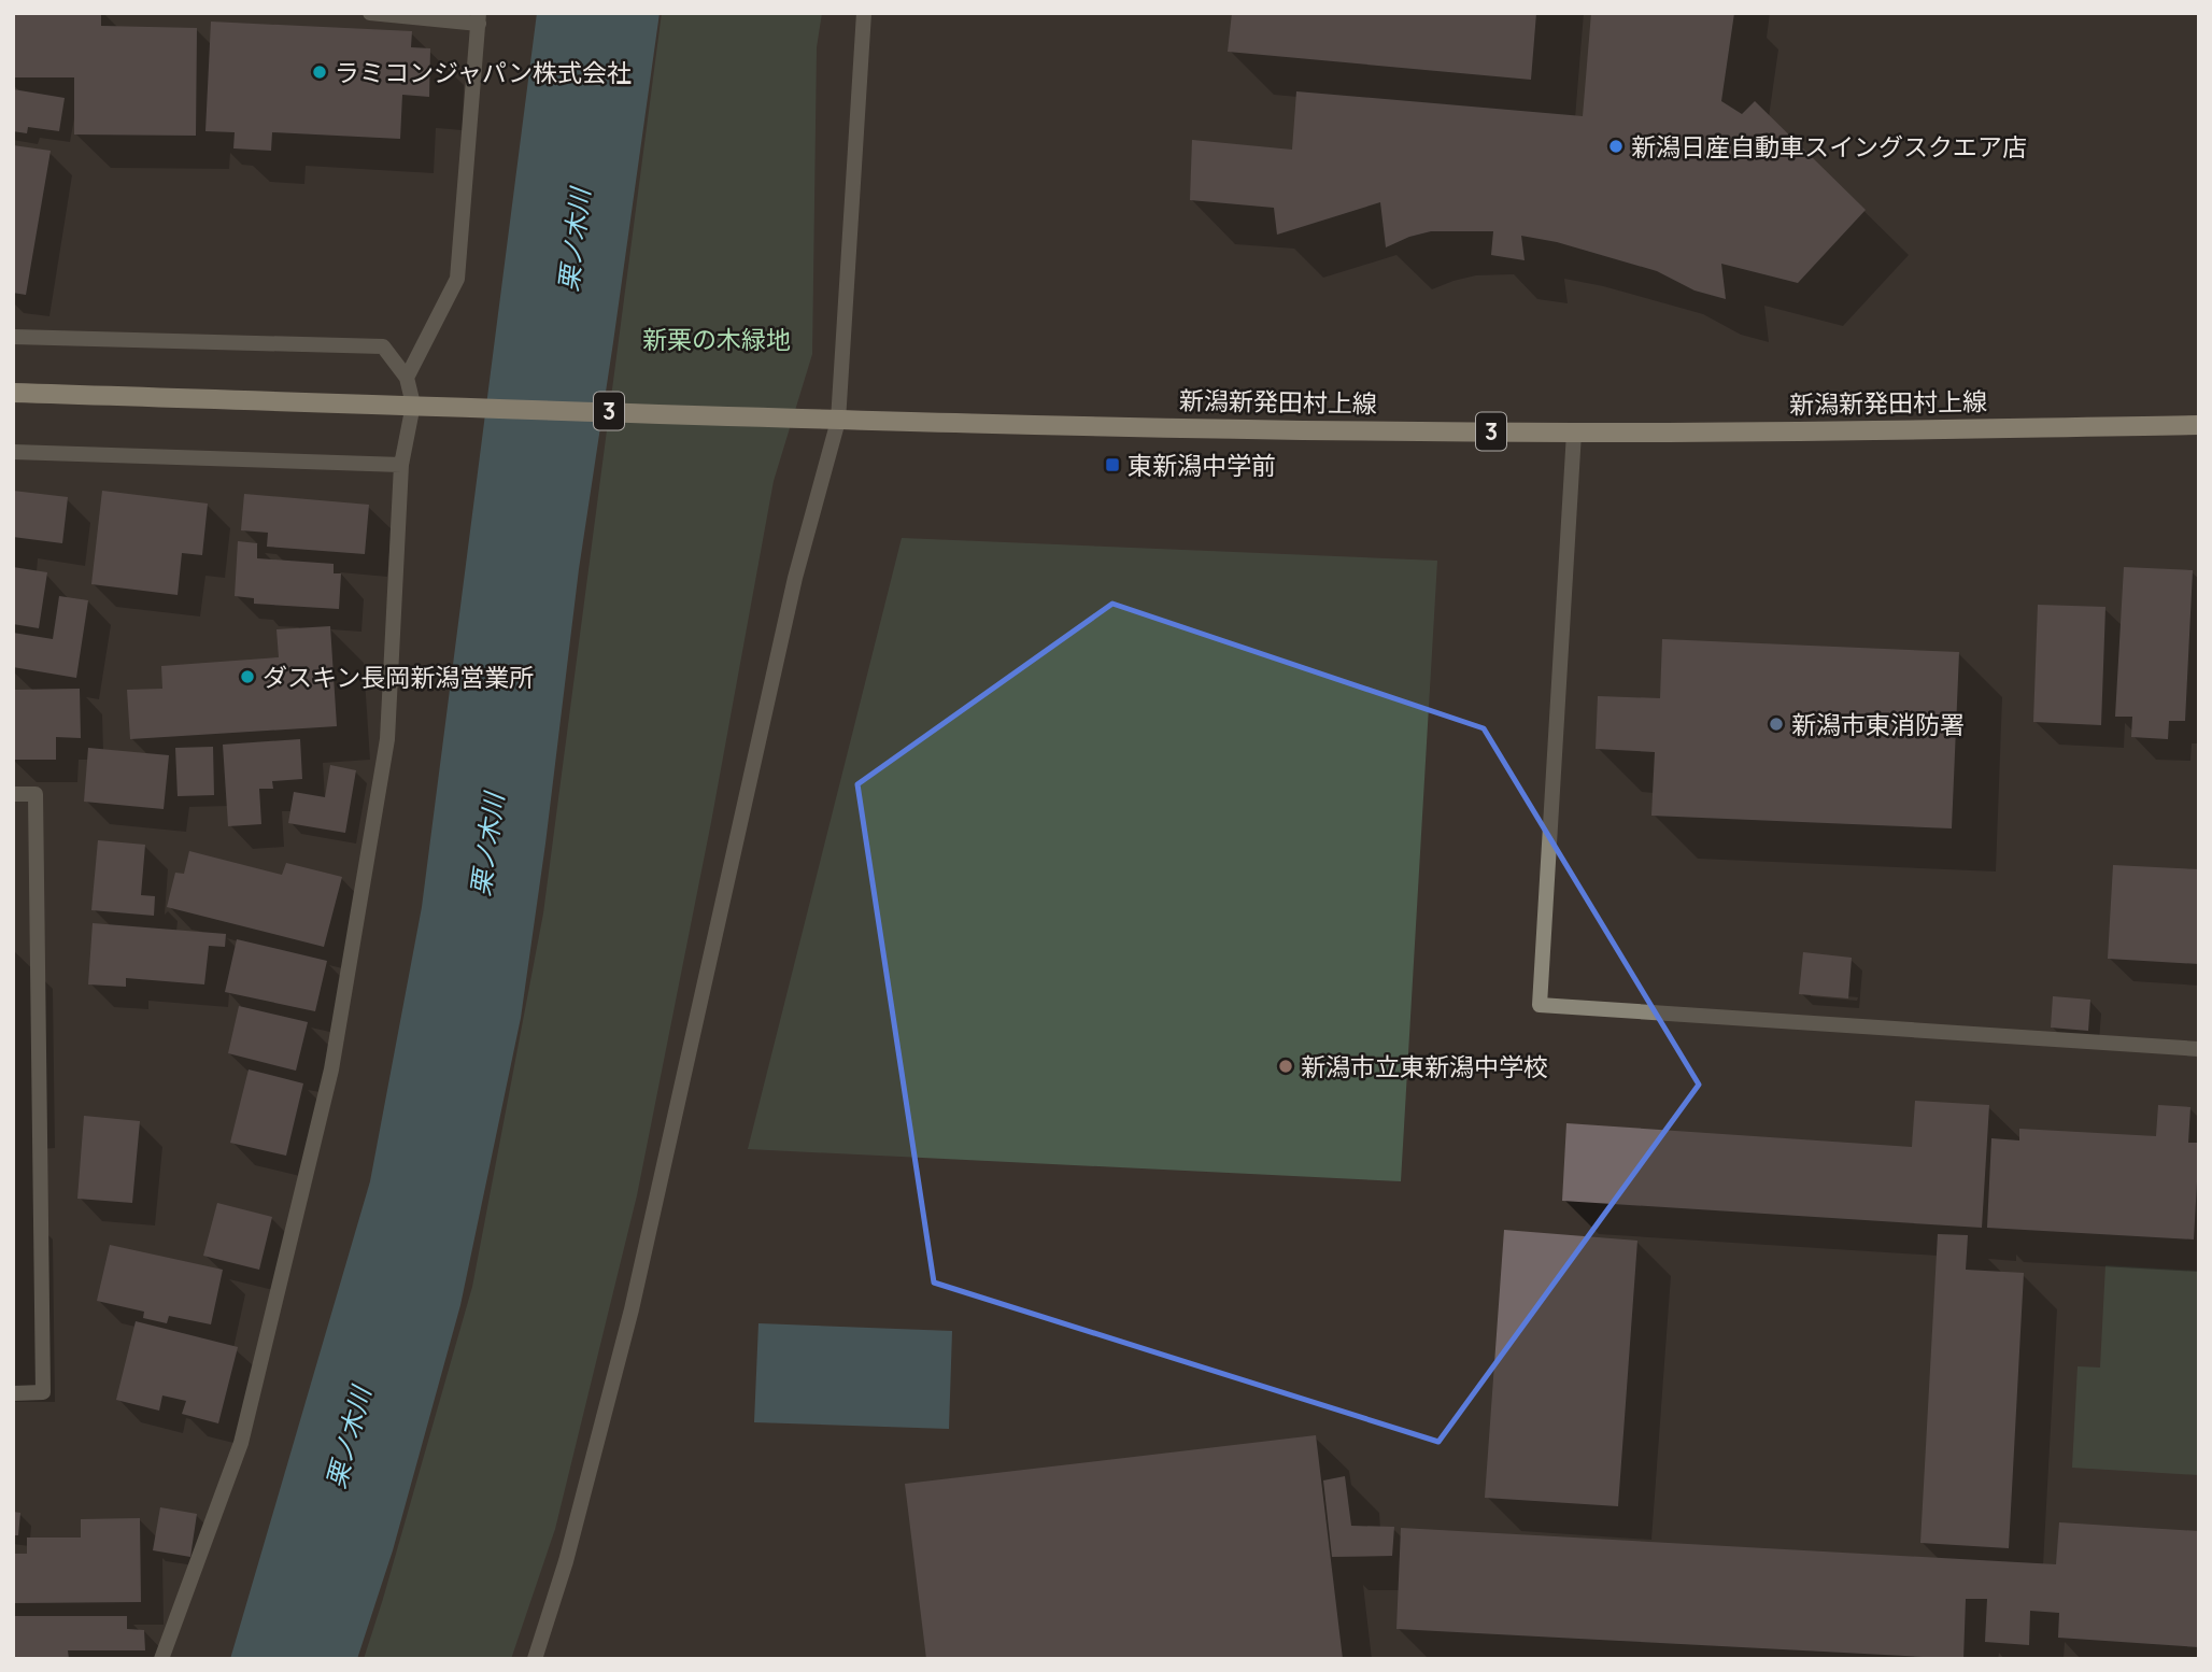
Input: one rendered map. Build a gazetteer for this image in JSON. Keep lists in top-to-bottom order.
{
  "streets": {
    "main road": ["新潟新発田村上線", "3"]
  },
  "water": ["栗ノ木川"],
  "parks": ["新栗の木緑地"],
  "places": {
    "other": [
      "ラミコンジャパン株式会社",
      "新潟日産自動車スイングスクエア店",
      "ダスキン長岡新潟営業所",
      "新潟市東消防署",
      "新潟市立東新潟中学校"
    ],
    "transit": ["東新潟中学前"]
  }
}
